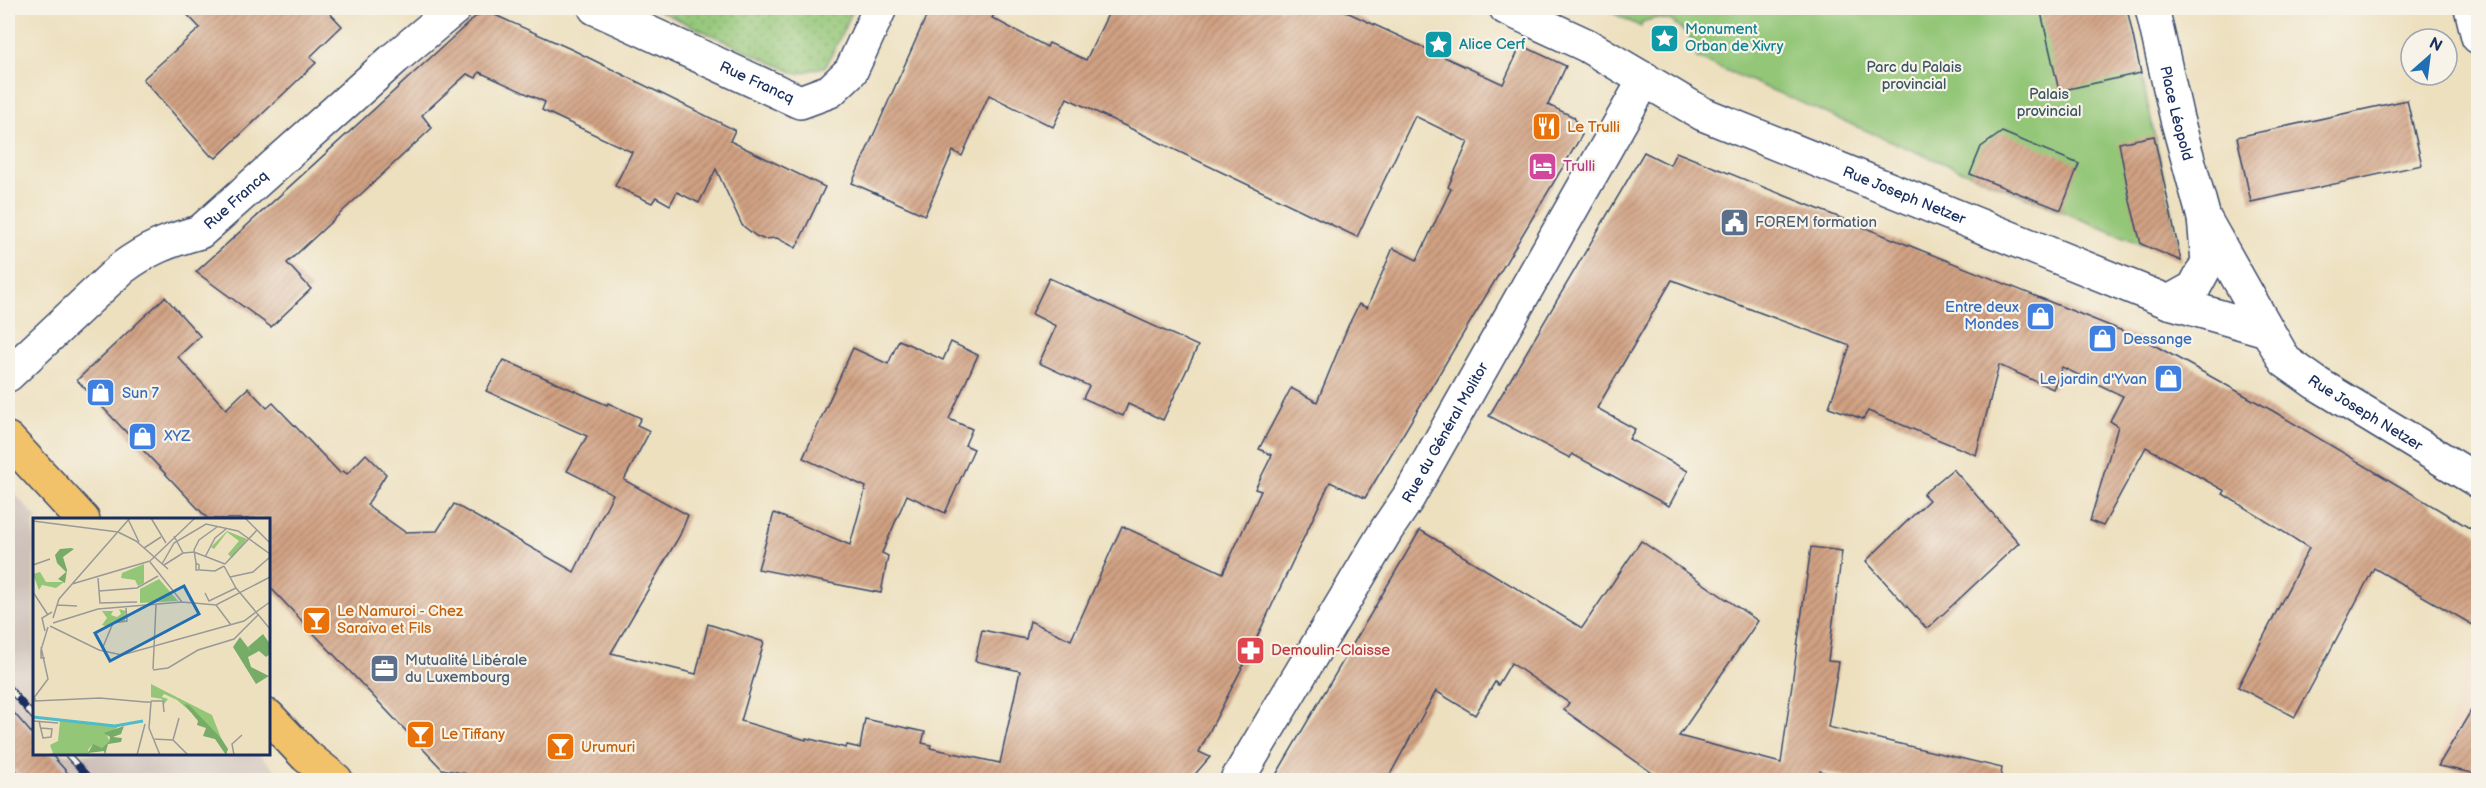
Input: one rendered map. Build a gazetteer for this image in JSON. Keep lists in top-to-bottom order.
{
  "streets": {
    "street": [
      "Rue Francq",
      "Place Léopold",
      "Rue Joseph Netzer",
      "Rue du Général Molitor"
    ]
  },
  "crossings": [
    ["Place Léopold", "Rue Joseph Netzer"],
    ["Rue Joseph Netzer", "Rue du Général Molitor"]
  ],
  "parks": ["Parc du Palais provincial", "Palais provincial"],
  "places": {
    "place": ["Monument Orban de Xivry", "Alice Cerf"],
    "restaurant": ["Le Trulli"],
    "hotel": ["Trulli"],
    "public building": ["FOREM formation"],
    "shop": [
      "Entre deux Mondes",
      "Dessange",
      "Le jardin d'Yvan",
      "Sun 7",
      "XYZ"
    ],
    "bar": ["Le Namuroi - Chez Saraiva et Fils", "Le Tiffany", "Urumuri"],
    "pharmacy": ["Demoulin-Claisse"],
    "office": ["Mutualité Libérale du Luxembourg"]
  },
  "north": "top right"
}
